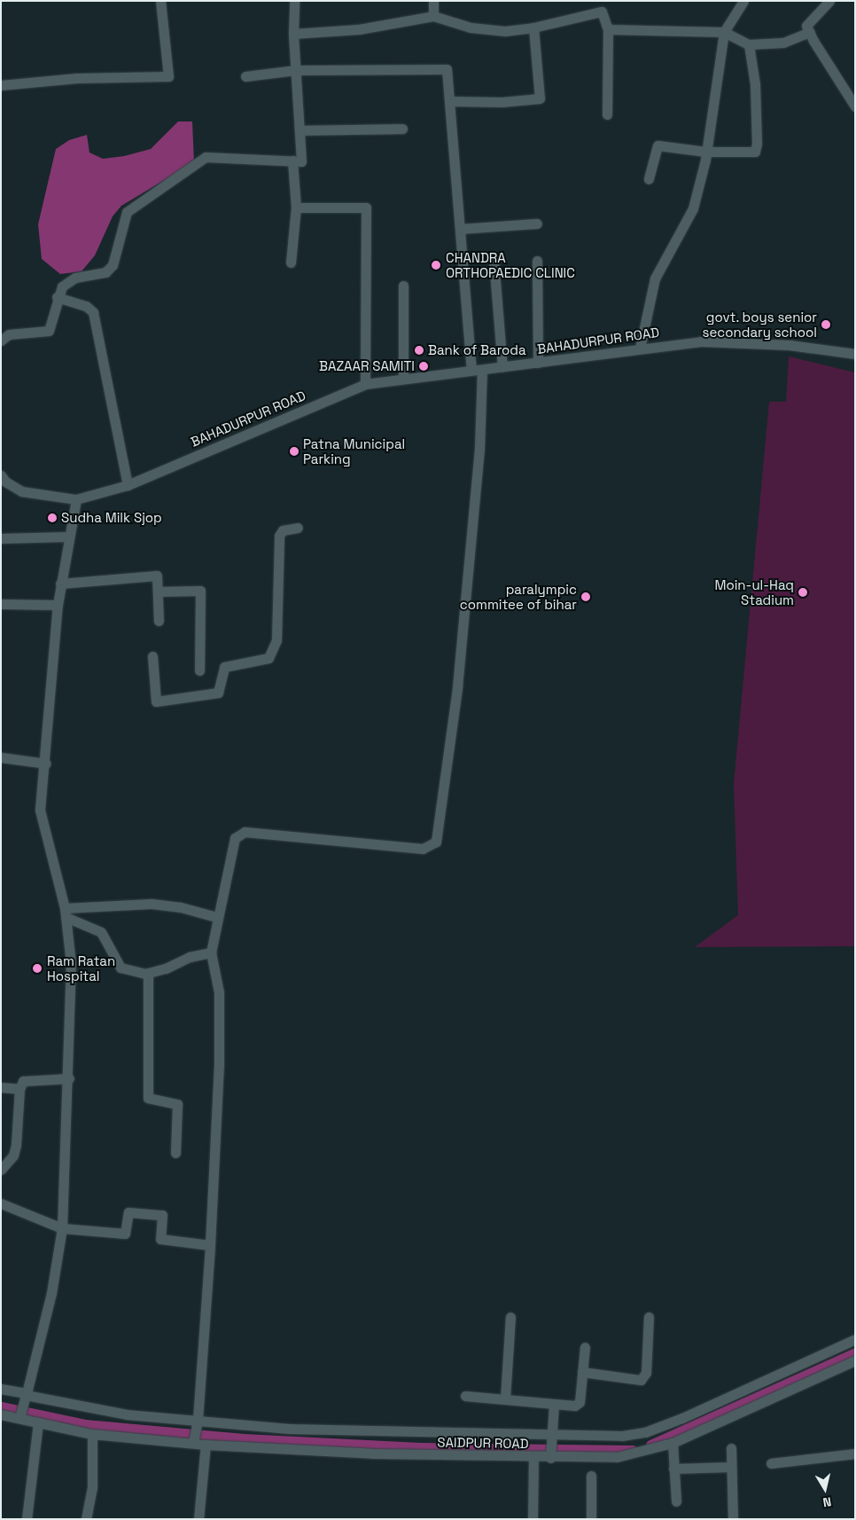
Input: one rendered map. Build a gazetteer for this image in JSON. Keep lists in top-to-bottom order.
{
  "streets": {
    "street": ["BAHADURPUR ROAD", "SAIDPUR ROAD"]
  },
  "places": [
    "CHANDRA ORTHOPAEDIC CLINIC",
    "govt. boys senior secondary school",
    "Bank of Baroda",
    "BAZAAR SAMITI",
    "Patna Municipal Parking",
    "Sudha Milk Sjop",
    "Moin-ul-Haq Stadium",
    "paralympic commitee of bihar",
    "Ram Ratan Hospital"
  ],
  "north": "bottom"
}
